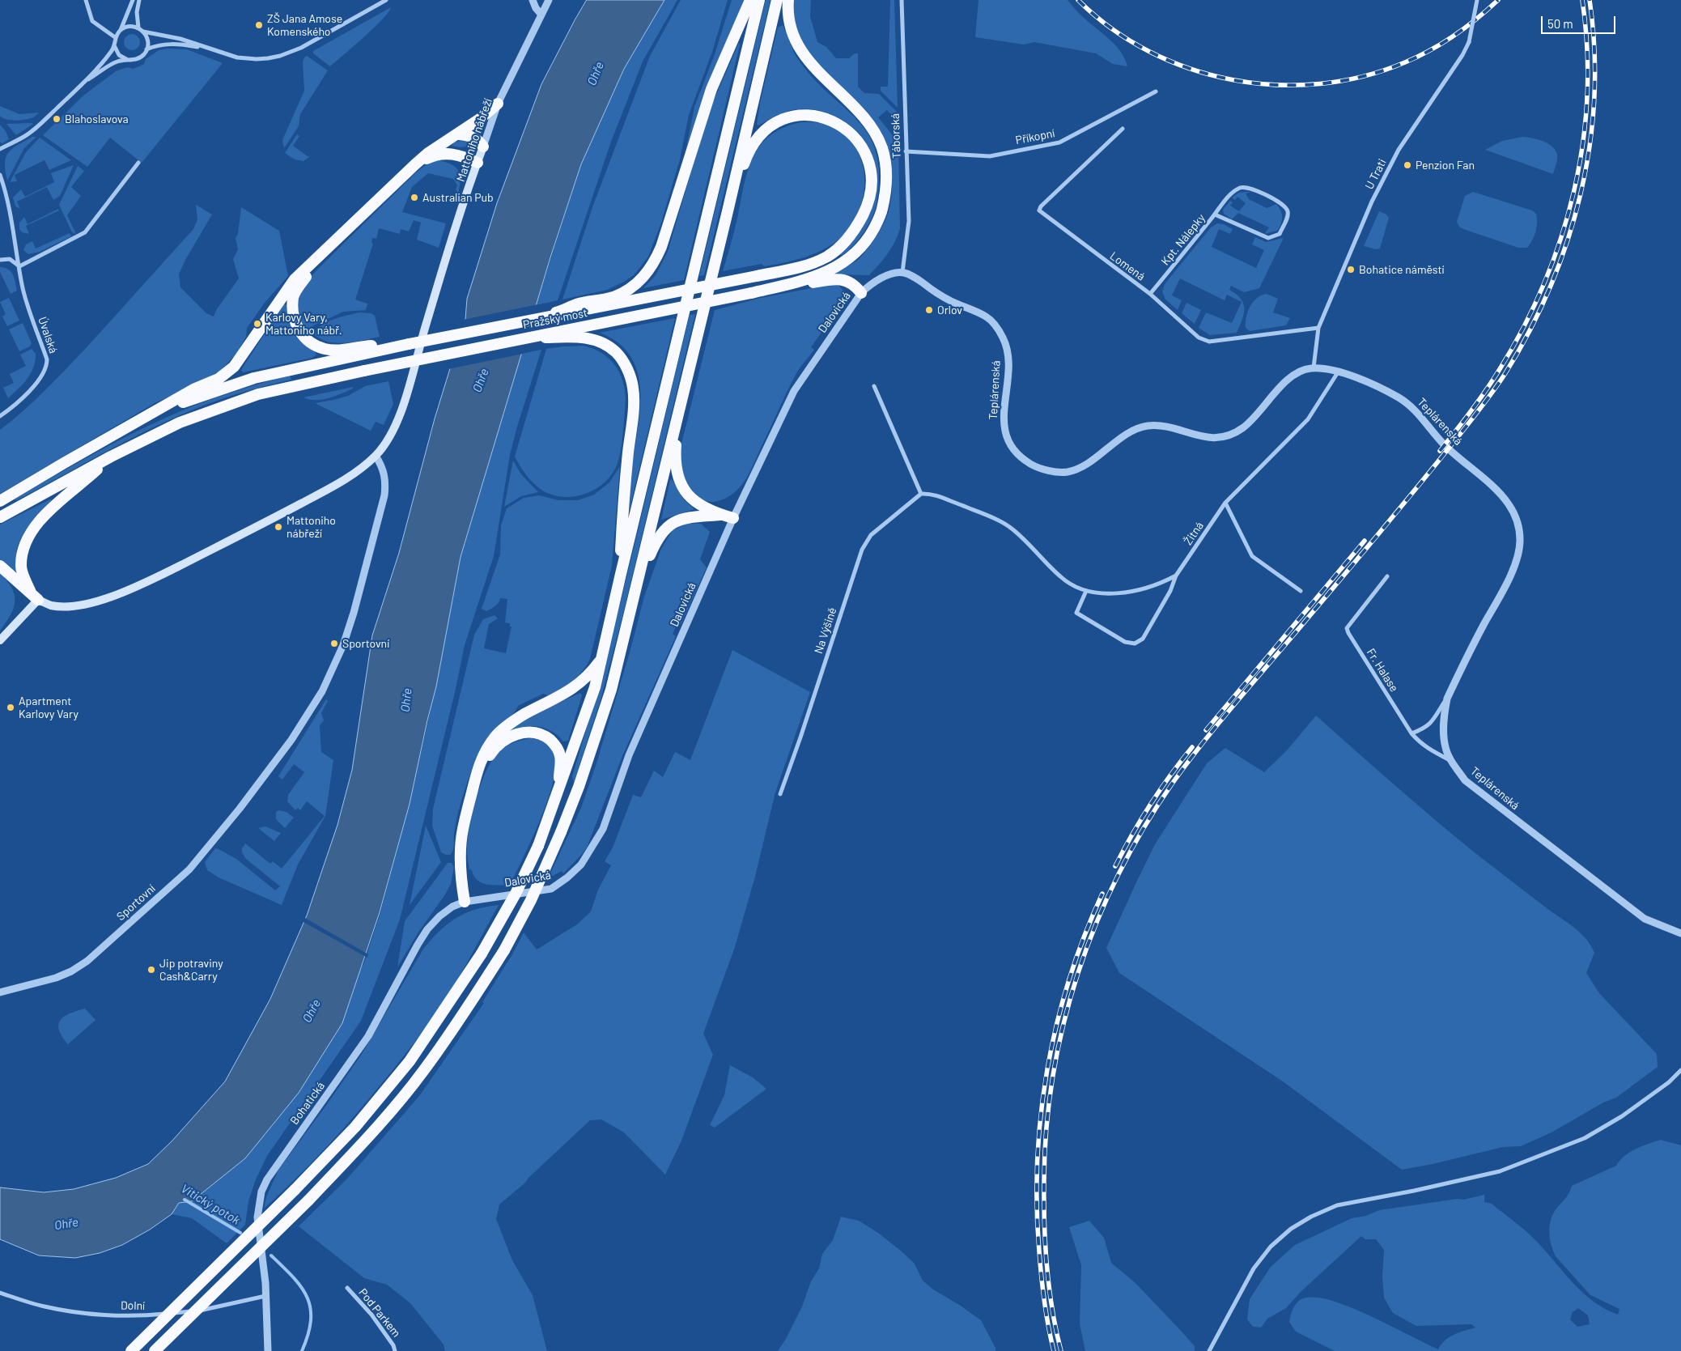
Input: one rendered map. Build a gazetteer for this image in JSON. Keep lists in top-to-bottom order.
{
  "streets": {
    "highway": ["Pražský most"],
    "main road": ["Mattoniho nábřeží"],
    "street": [
      "Táborská",
      "Příkopní",
      "U Trati",
      "Kpt. Nálepky",
      "Lomená",
      "Dalovická",
      "Úvalská",
      "Teplárenská",
      "Žitná",
      "Na Výšině",
      "Fr. Halase",
      "Sportovní",
      "Bohatická",
      "Dolní",
      "Pod Parkem"
    ]
  },
  "crossings": [
    ["Táborská", "Příkopní"],
    ["Táborská", "Dalovická"],
    ["Táborská", "Teplárenská"],
    ["Mattoniho nábřeží", "Sportovní"],
    ["U Trati", "Lomená"],
    ["U Trati", "Teplárenská"],
    ["Kpt. Nálepky", "Lomená"],
    ["Dalovická", "Teplárenská"],
    ["Dalovická", "Bohatická"],
    ["Teplárenská", "Žitná"],
    ["Bohatická", "Dolní"]
  ],
  "water": ["Ohře", "Vitický potok"],
  "places": [
    "ZŠ Jana Amose Komenského",
    "Blahoslavova",
    "Penzion Fan",
    "Australian Pub",
    "Bohatice náměstí",
    "Orlov",
    "Karlovy Vary, Mattoniho nábř.",
    "Mattoniho nábřeží",
    "Sportovní",
    "Apartment Karlovy Vary",
    "Jip potraviny Cash&Carry"
  ],
  "scale_bar": "50 m"
}
